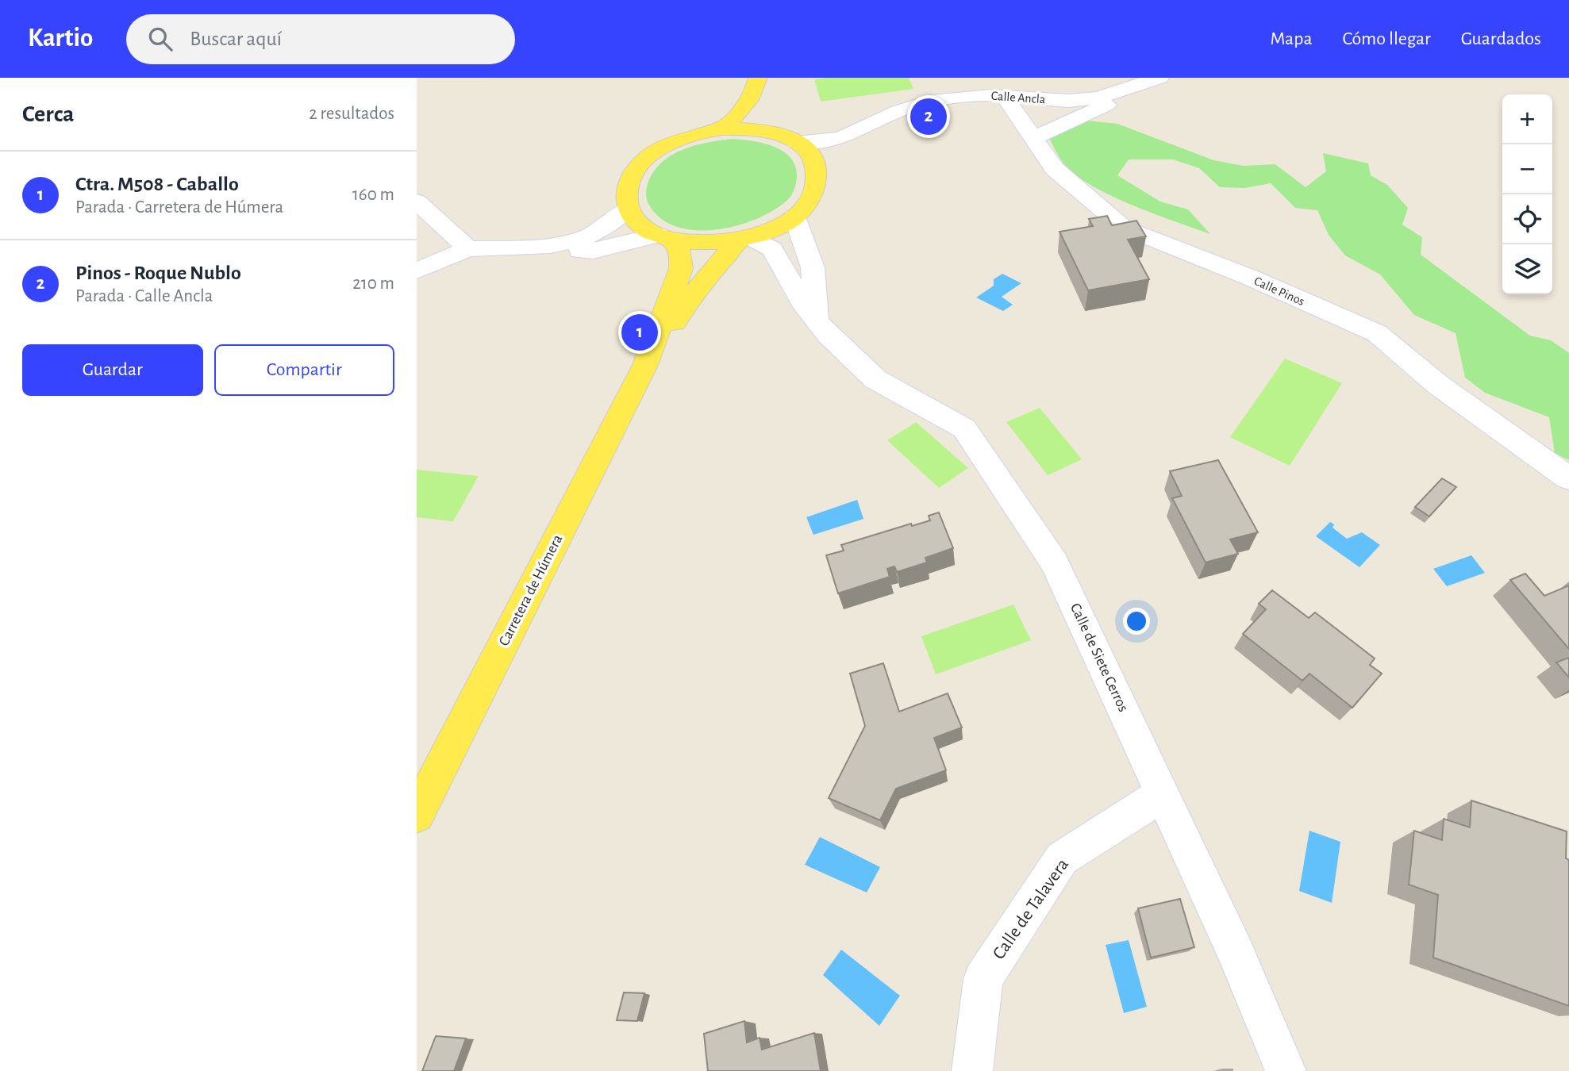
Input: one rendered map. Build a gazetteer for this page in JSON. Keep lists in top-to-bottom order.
{
  "streets": {
    "main road": ["Carretera de Húmera"],
    "street": [
      "Calle Ancla",
      "Calle Pinos",
      "Calle de Siete Cerros",
      "Calle de Talavera"
    ]
  },
  "crossings": [
    ["Calle Ancla", "Calle Pinos"],
    ["Calle Ancla", "Calle de Siete Cerros"],
    ["Calle de Siete Cerros", "Calle de Talavera"]
  ],
  "page": {
    "header": "Kartio",
    "search": "Buscar aquí",
    "nav": ["Mapa", "Cómo llegar", "Guardados"],
    "heading": ["Cerca", "2 resultados"],
    "map_buttons": ["+", "−"],
    "pins": ["2", "1"],
    "list": [
      {
        "mark": "1",
        "name": "Ctra. M508 - Caballo",
        "note": "Parada · Carretera de Húmera",
        "value": "160 m"
      },
      {
        "mark": "2",
        "name": "Pinos - Roque Nublo",
        "note": "Parada · Calle Ancla",
        "value": "210 m"
      }
    ],
    "buttons": ["Guardar", "Compartir"]
  }
}
